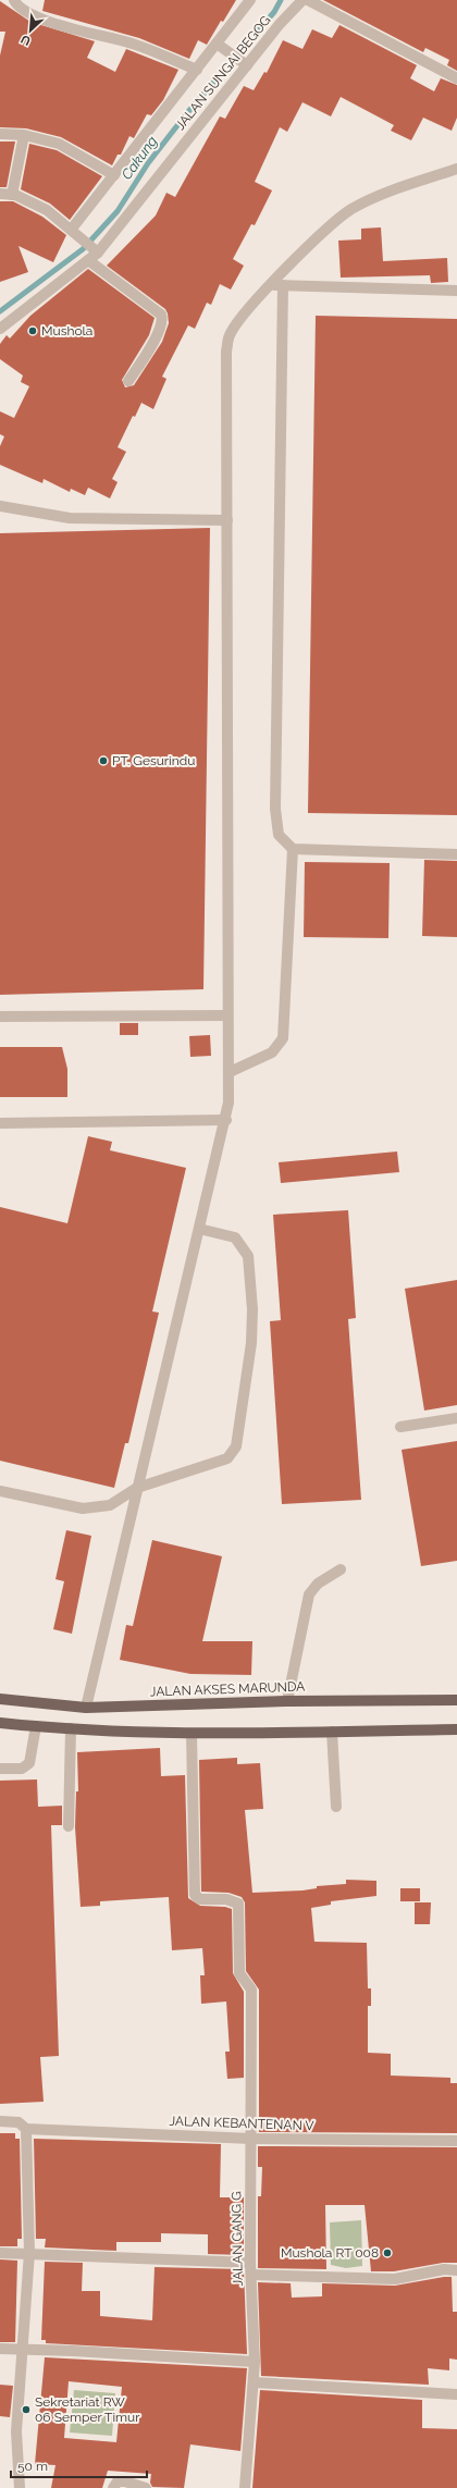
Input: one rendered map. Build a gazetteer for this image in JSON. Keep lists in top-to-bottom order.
{
  "streets": {
    "main road": ["JALAN AKSES MARUNDA"],
    "street": ["JALAN SUNGAI BEGOG", "JALAN KEBANTENAN V", "JALAN GANG G"]
  },
  "crossings": [
    ["JALAN KEBANTENAN V", "JALAN GANG G"]
  ],
  "water": ["Cakung"],
  "places": [
    "Mushola",
    "PT. Gesurindu",
    "Mushola RT 008",
    "Sekretariat RW 06 Semper Timur"
  ],
  "scale_bar": "50 m",
  "north": "bottom left"
}
